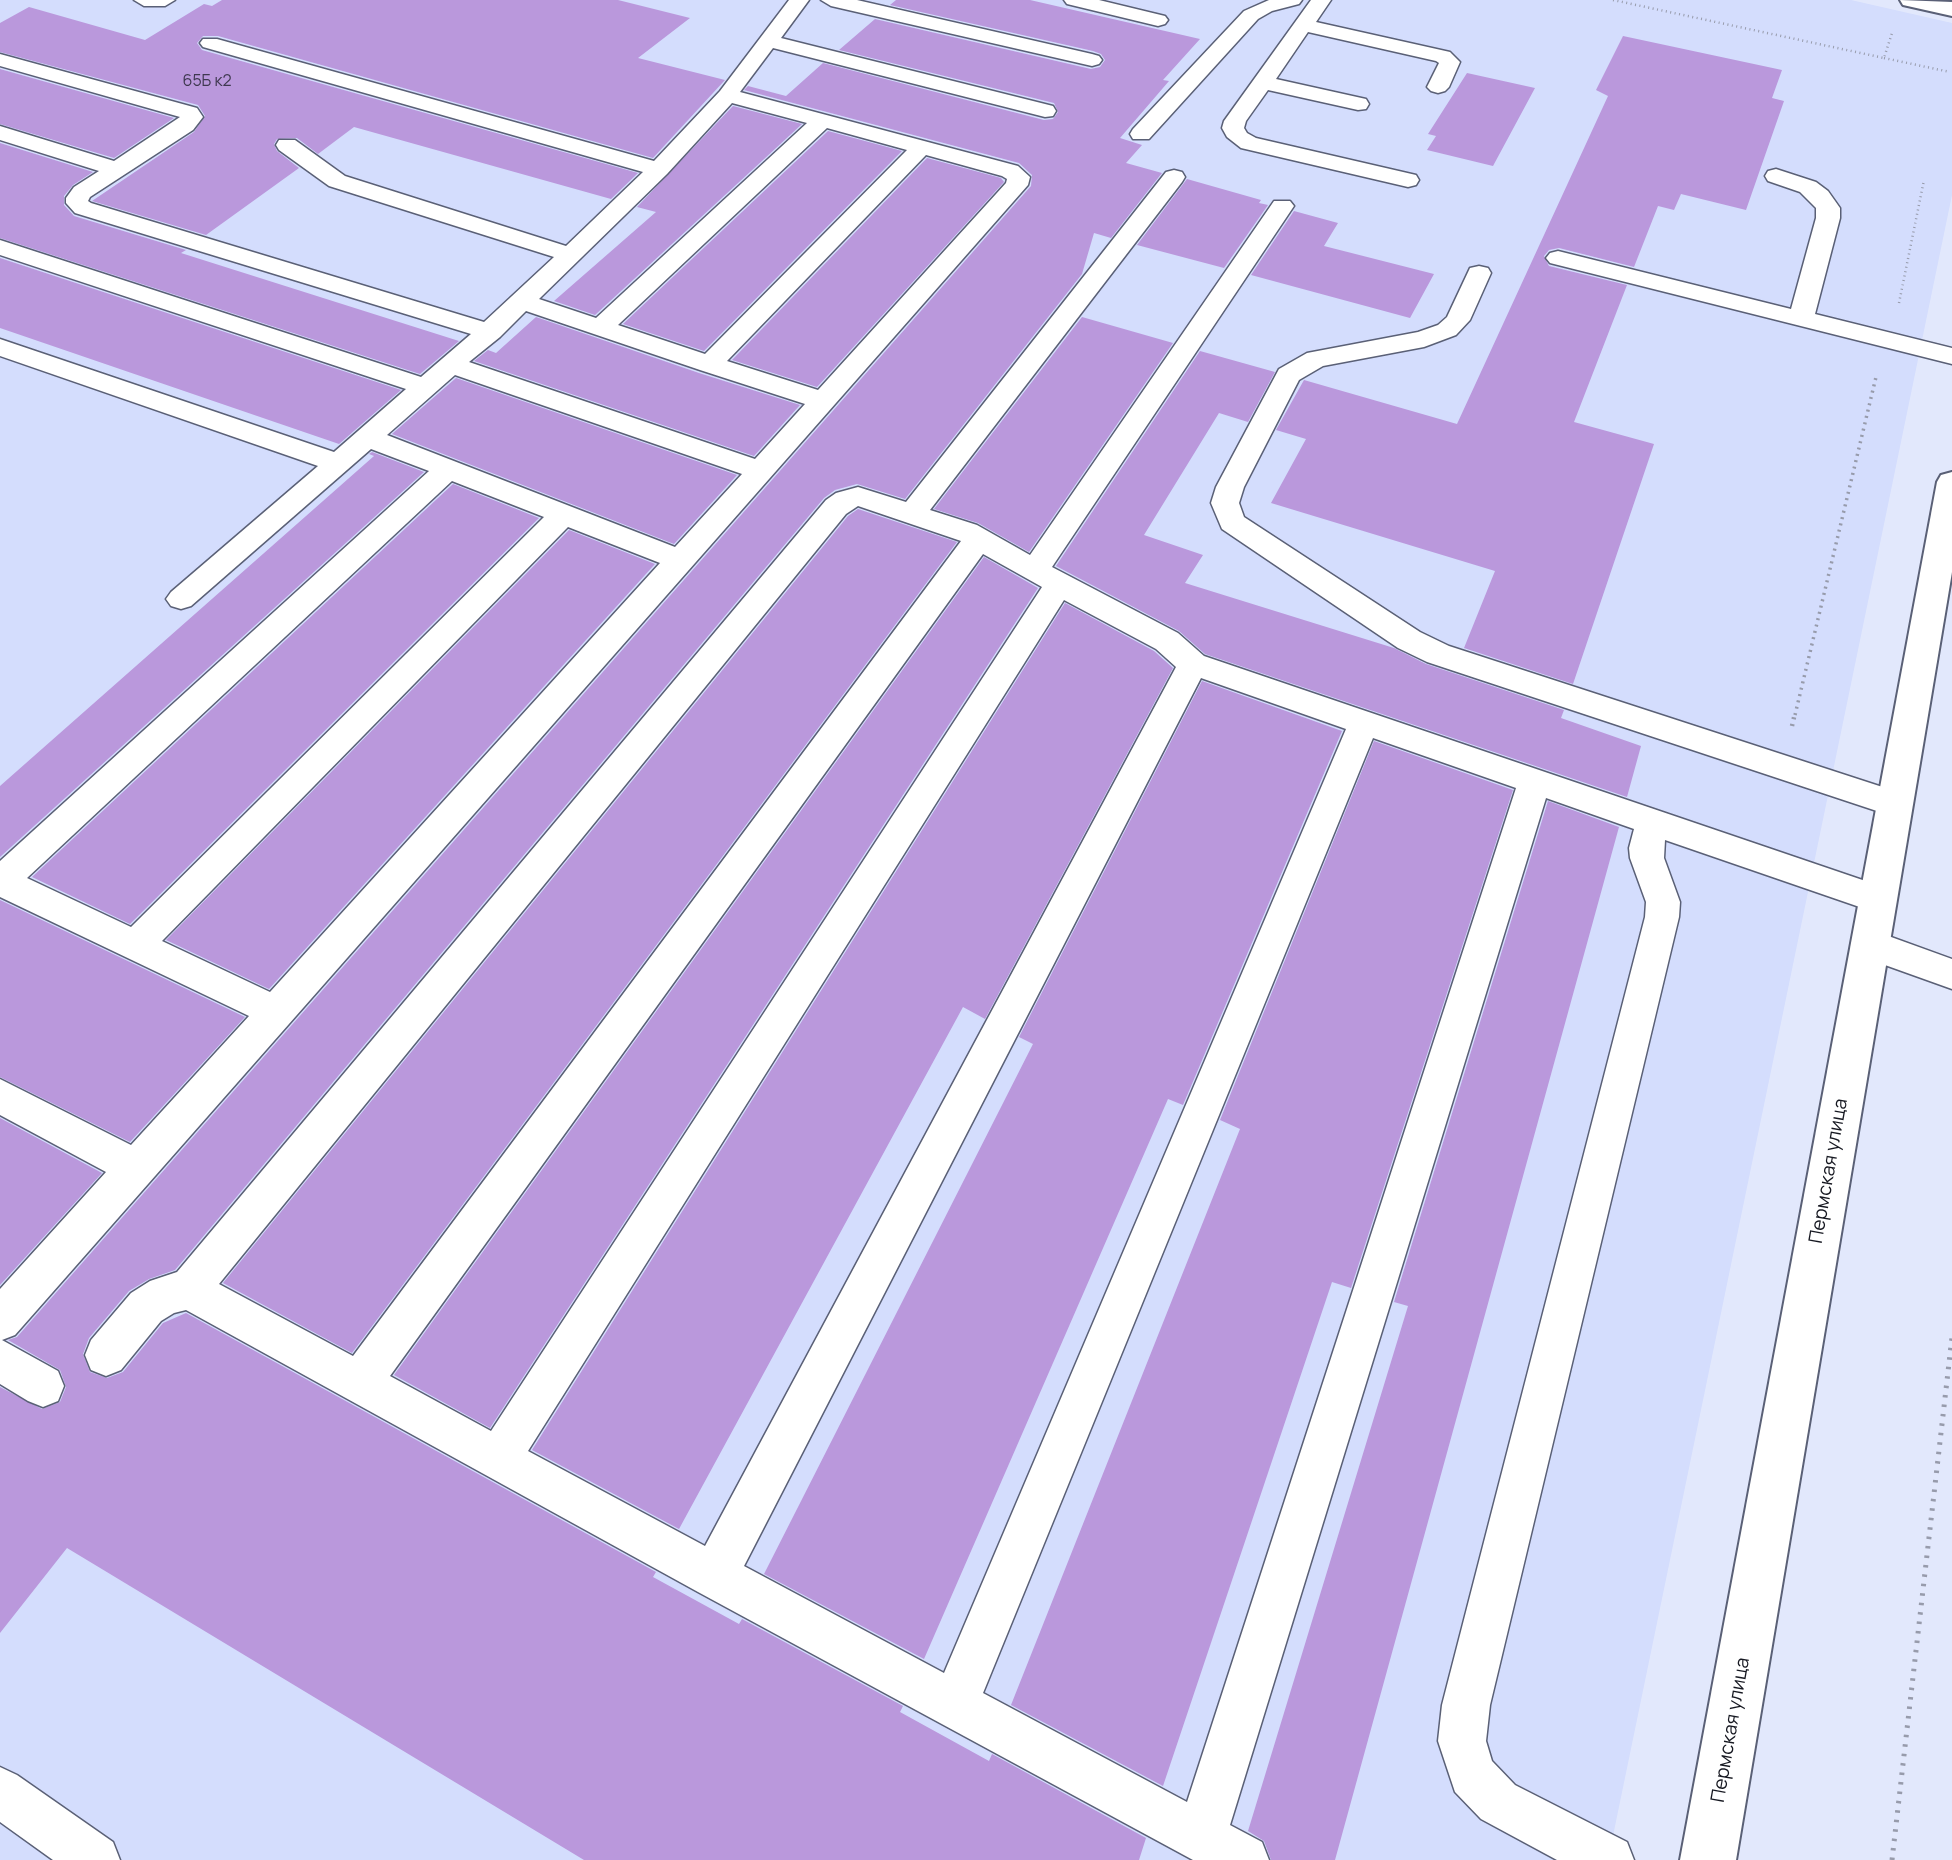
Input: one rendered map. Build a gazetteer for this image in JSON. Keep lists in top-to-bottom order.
{
  "streets": {
    "street": ["Пермская улица"]
  },
  "house_numbers": ["65Б к2"]
}
